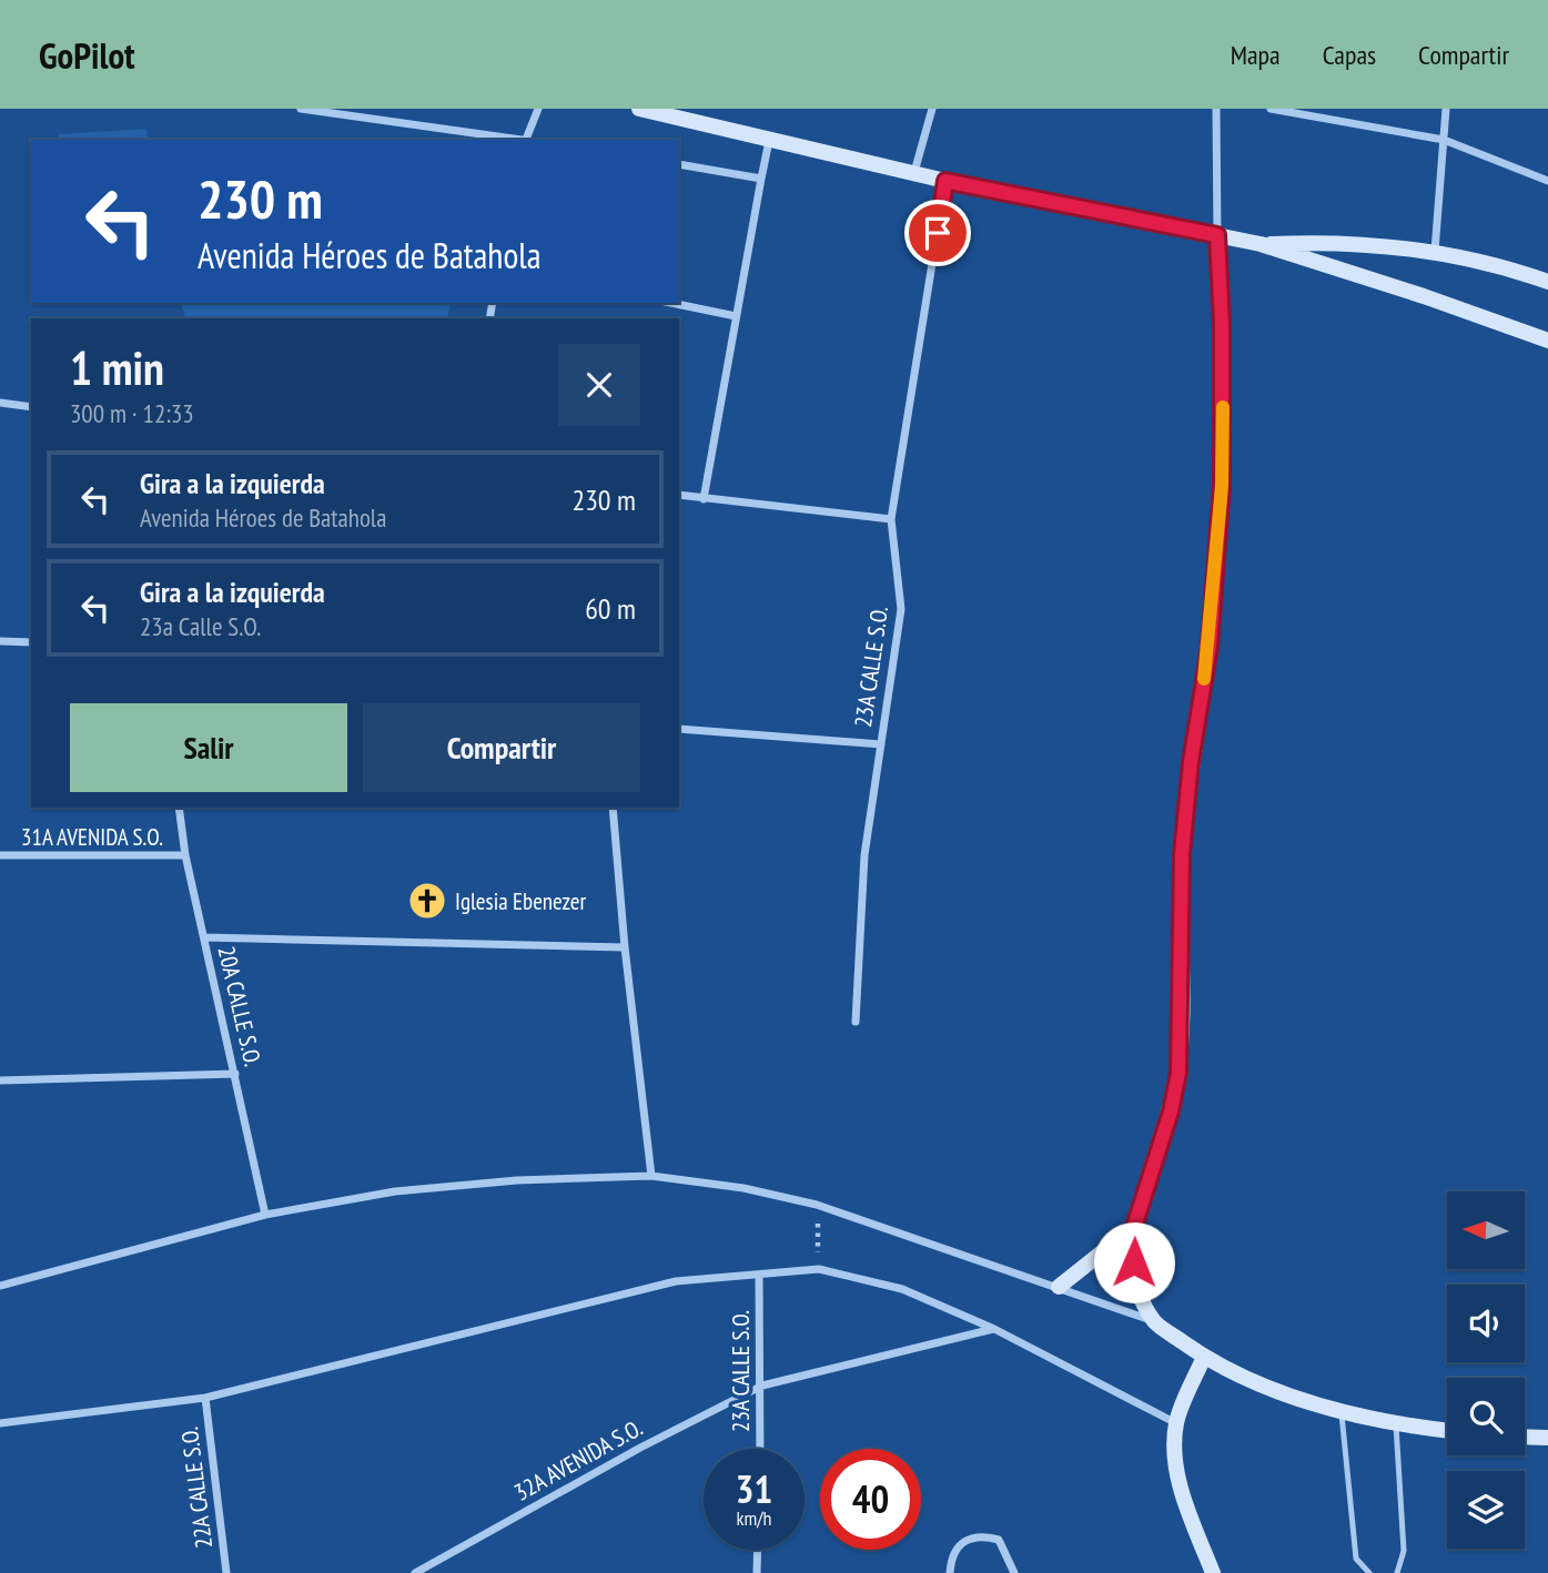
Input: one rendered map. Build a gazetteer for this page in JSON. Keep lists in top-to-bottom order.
{
  "streets": {
    "street": [
      "23A CALLE S.O.",
      "31A AVENIDA S.O.",
      "20A CALLE S.O.",
      "32A AVENIDA S.O.",
      "22A CALLE S.O."
    ]
  },
  "crossings": [
    ["23A CALLE S.O.", "32A AVENIDA S.O."],
    ["31A AVENIDA S.O.", "20A CALLE S.O."]
  ],
  "places": {
    "church": ["Iglesia Ebenezer"]
  },
  "north": "left",
  "page": {
    "header": "GoPilot",
    "nav": ["Mapa", "Capas", "Compartir"],
    "turn": ["230 m", "Avenida Héroes de Batahola"],
    "heading": ["1 min", "300 m · 12:33"],
    "list": [
      {
        "name": "Gira a la izquierda",
        "note": "Avenida Héroes de Batahola",
        "value": "230 m"
      },
      {
        "name": "Gira a la izquierda",
        "note": "23a Calle S.O.",
        "value": "60 m"
      }
    ],
    "buttons": ["Salir", "Compartir"],
    "speed": "31 km/h",
    "limit": "40"
  }
}
